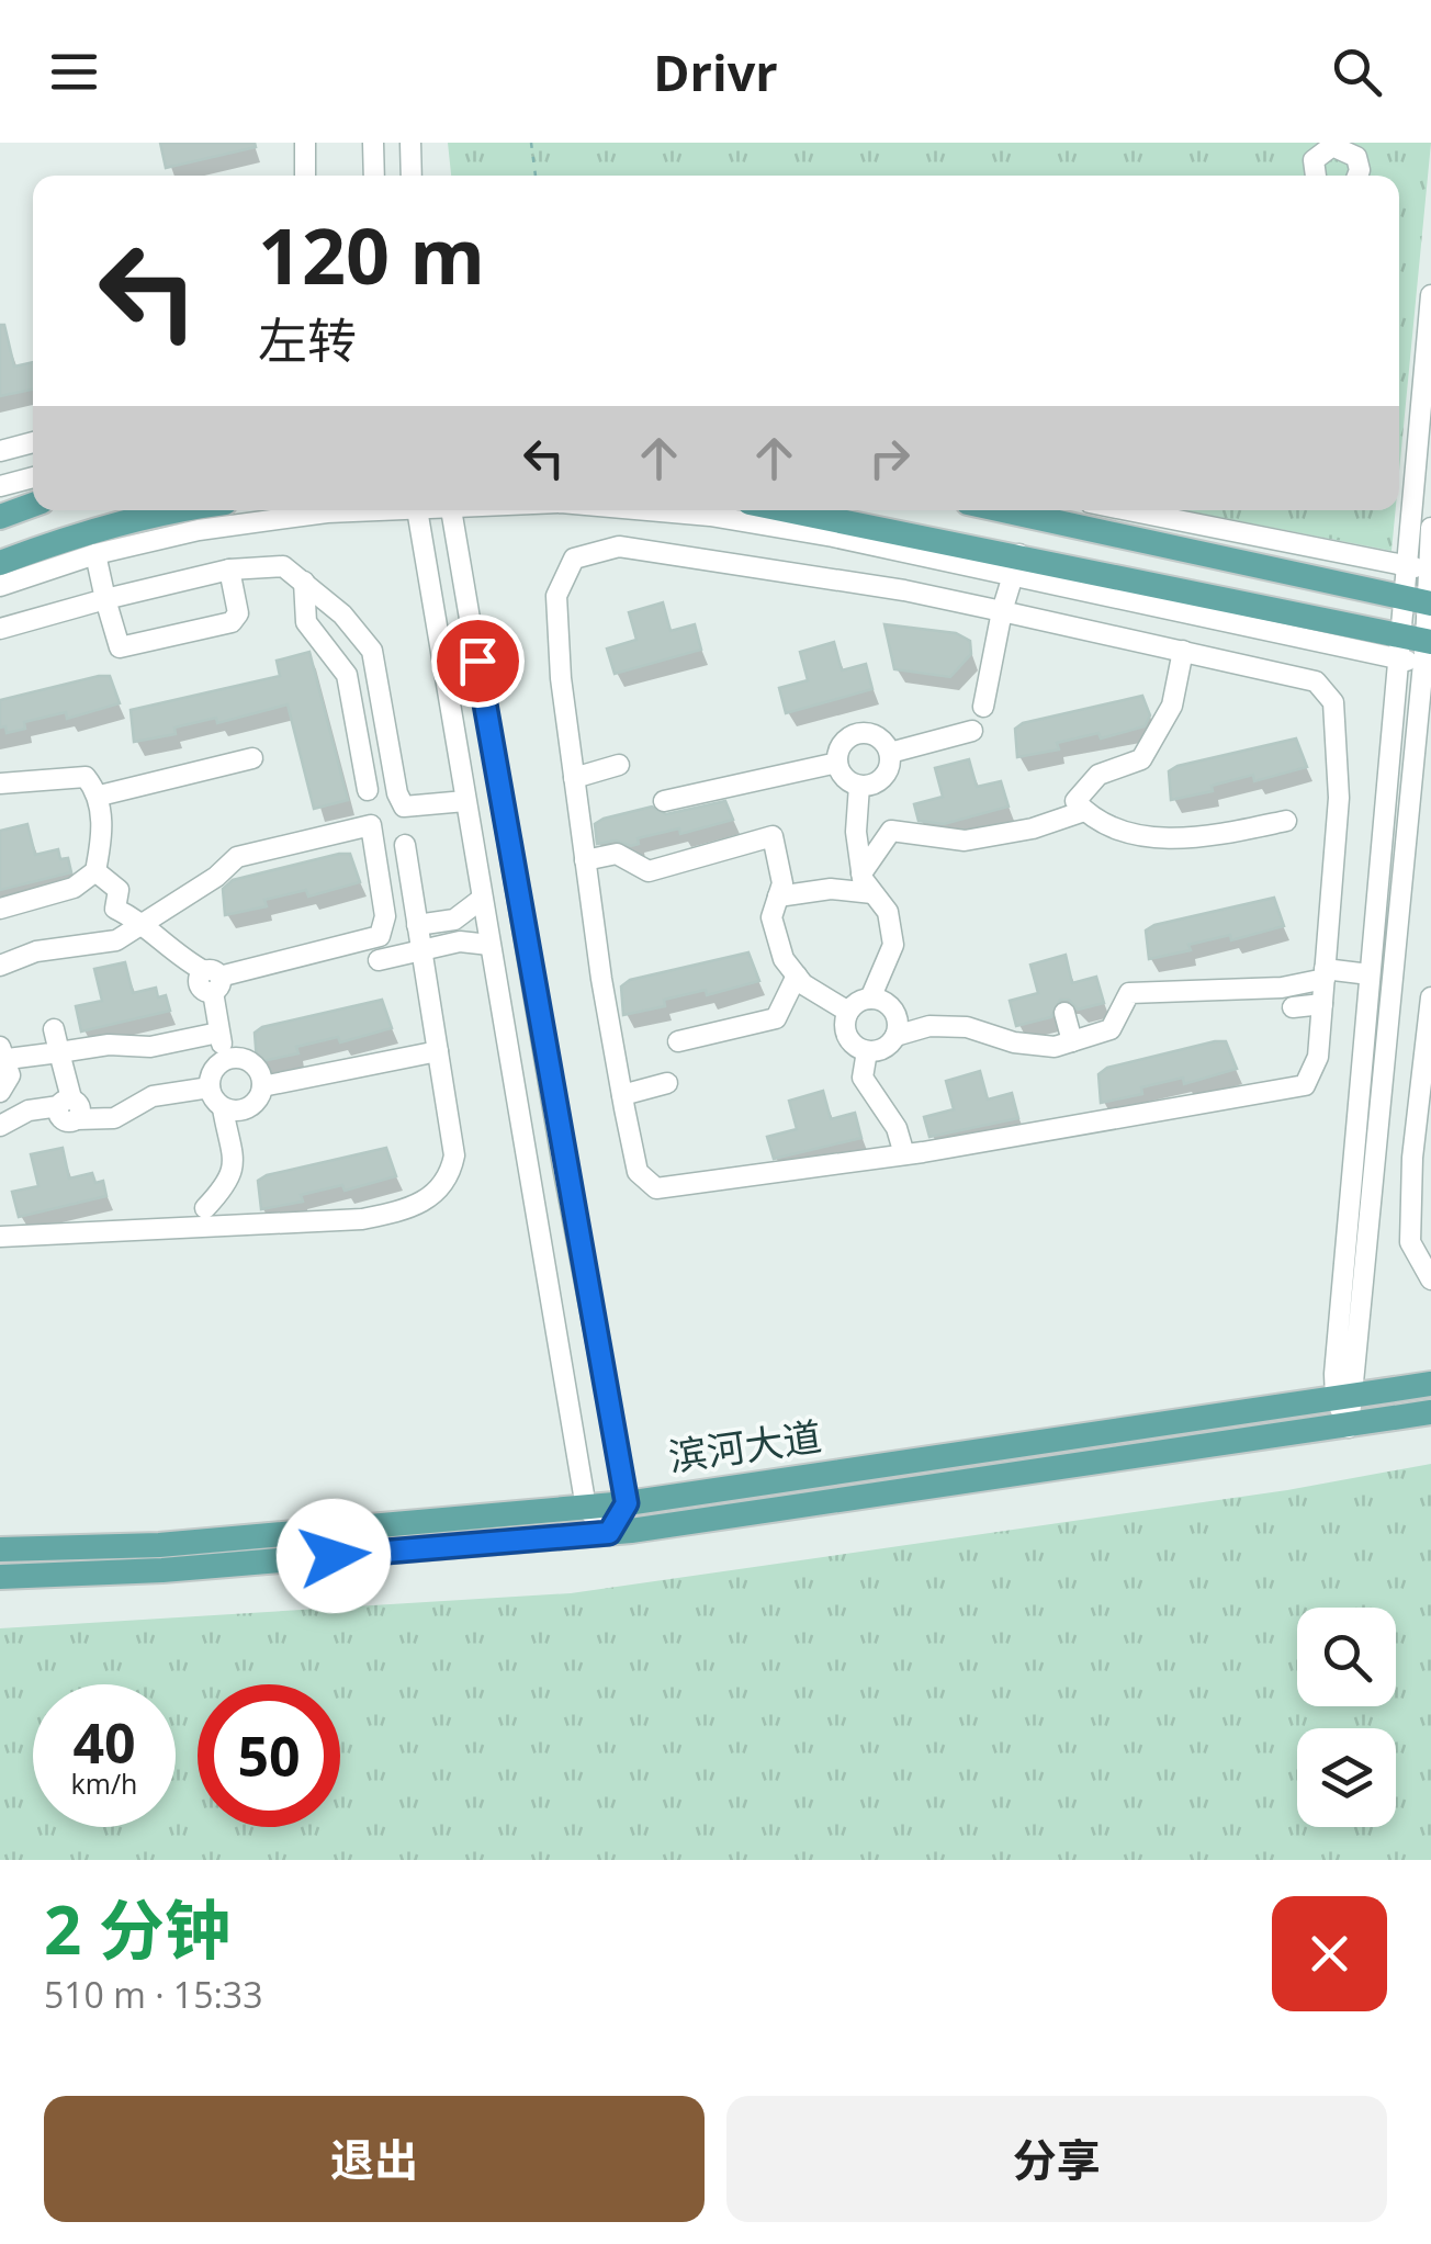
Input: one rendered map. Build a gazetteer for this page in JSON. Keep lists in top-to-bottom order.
{
  "streets": {
    "main road": ["滨河大道"]
  },
  "page": {
    "header": "Drivr",
    "turn": ["120 m", "左转"],
    "speed": "40 km/h",
    "limit": "50",
    "heading": ["2 分钟", "510 m · 15:33"],
    "buttons": ["退出", "分享"]
  }
}
